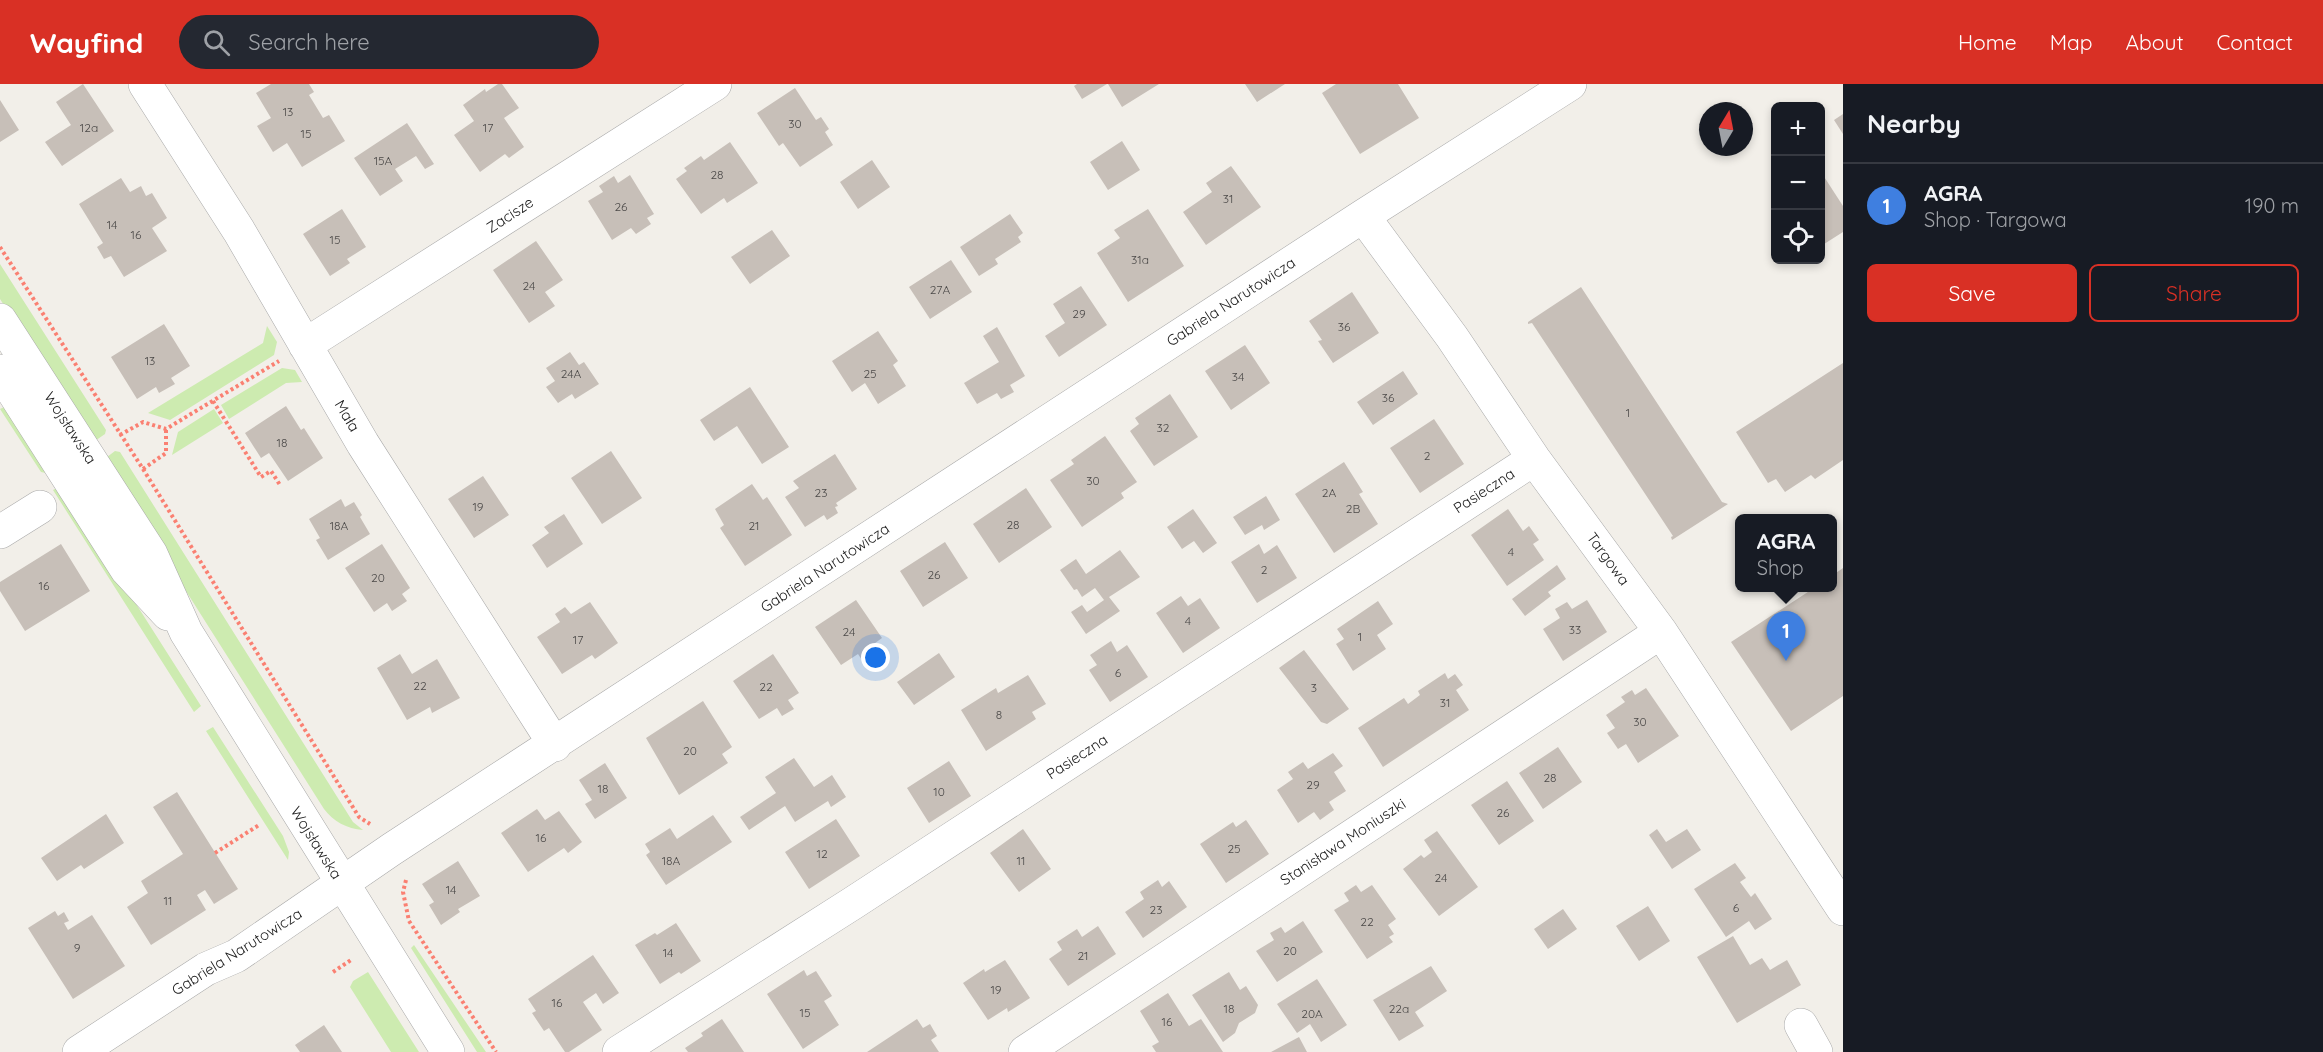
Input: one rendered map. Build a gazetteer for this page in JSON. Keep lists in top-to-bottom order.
{
  "streets": {
    "street": [
      "Zacisze",
      "Gabriela Narutowicza",
      "Mała",
      "Wojsławska",
      "Pasieczna",
      "Targowa",
      "Stanisława Moniuszki"
    ]
  },
  "crossings": [
    ["Zacisze", "Mała"],
    ["Gabriela Narutowicza", "Mała"],
    ["Gabriela Narutowicza", "Wojsławska"],
    ["Gabriela Narutowicza", "Targowa"],
    ["Pasieczna", "Targowa"],
    ["Targowa", "Stanisława Moniuszki"]
  ],
  "house_numbers": [
    "13",
    "30",
    "12a",
    "17",
    "15",
    "15A",
    "28",
    "31",
    "26",
    "14",
    "16",
    "15",
    "31a",
    "24",
    "27A",
    "29",
    "36",
    "13",
    "24A",
    "25",
    "34",
    "36",
    "1",
    "32",
    "18",
    "2",
    "30",
    "23",
    "2A",
    "19",
    "2B",
    "28",
    "18A",
    "21",
    "4",
    "2",
    "26",
    "20",
    "16",
    "4",
    "33",
    "24",
    "1",
    "17",
    "6",
    "22",
    "22",
    "3",
    "31",
    "8",
    "30",
    "20",
    "28",
    "29",
    "18",
    "10",
    "26",
    "16",
    "25",
    "12",
    "18A",
    "11",
    "24",
    "14",
    "11",
    "6",
    "23",
    "22",
    "9",
    "20",
    "14",
    "21",
    "19",
    "16",
    "18",
    "22a",
    "15",
    "20A",
    "16"
  ],
  "north": "top",
  "page": {
    "header": "Wayfind",
    "search": "Search here",
    "nav": [
      "Home",
      "Map",
      "About",
      "Contact"
    ],
    "heading": "Nearby",
    "map_buttons": ["+", "−"],
    "list": [
      {
        "mark": "1",
        "name": "AGRA",
        "note": "Shop · Targowa",
        "value": "190 m"
      }
    ],
    "buttons": ["Save", "Share"],
    "popup": ["AGRA", "Shop"],
    "pins": "1"
  }
}
